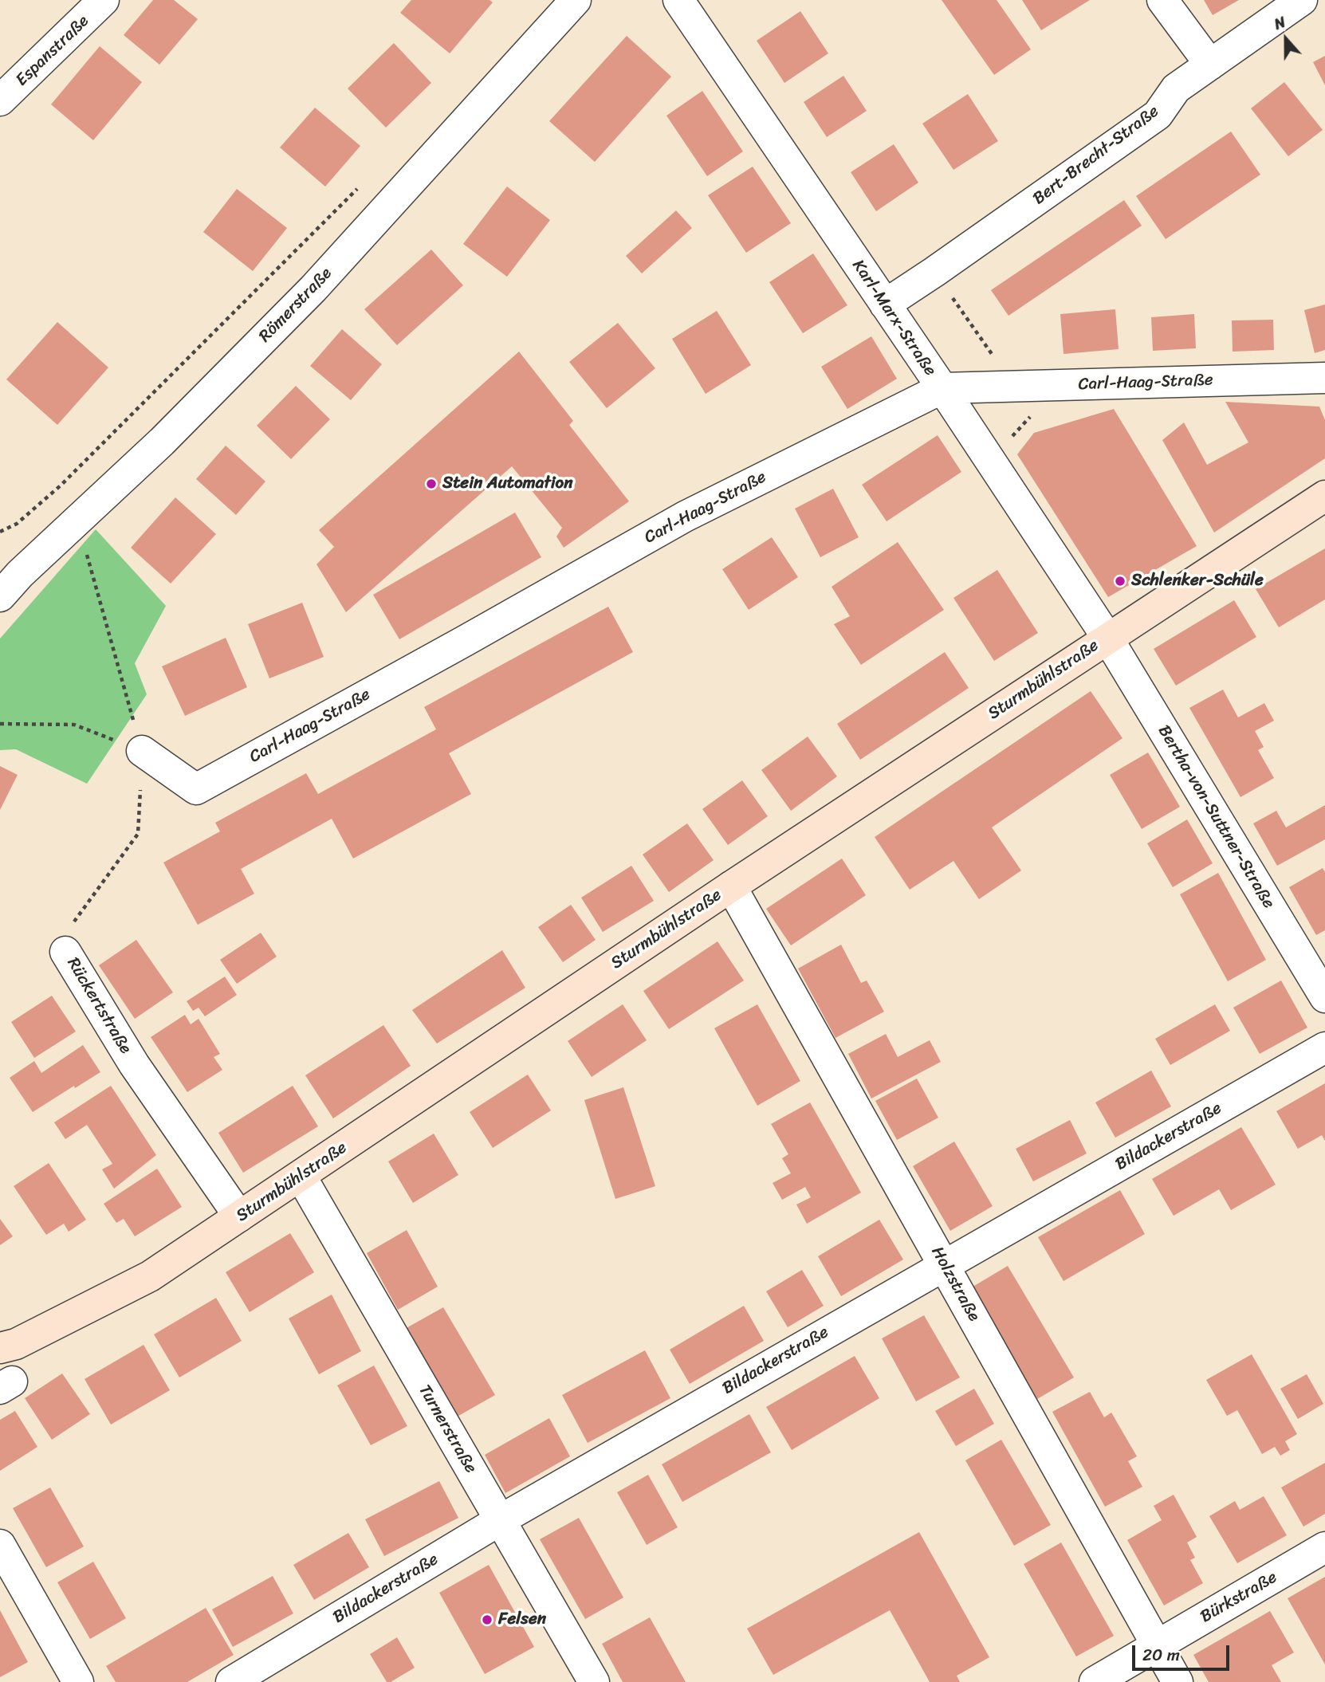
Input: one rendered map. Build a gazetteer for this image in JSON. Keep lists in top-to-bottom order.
{
  "streets": {
    "main road": ["Sturmbühlstraße"],
    "street": [
      "Espanstraße",
      "Bert-Brecht-Straße",
      "Römerstraße",
      "Karl-Marx-Straße",
      "Carl-Haag-Straße",
      "Bertha-von-Suttner-Straße",
      "Rückertstraße",
      "Bildackerstraße",
      "Holzstraße",
      "Turnerstraße",
      "Bürkstraße"
    ]
  },
  "crossings": [
    ["Bert-Brecht-Straße", "Karl-Marx-Straße"],
    ["Karl-Marx-Straße", "Carl-Haag-Straße"],
    ["Karl-Marx-Straße", "Sturmbühlstraße"],
    ["Karl-Marx-Straße", "Bertha-von-Suttner-Straße"],
    ["Carl-Haag-Straße", "Rückertstraße"],
    ["Sturmbühlstraße", "Bertha-von-Suttner-Straße"],
    ["Sturmbühlstraße", "Rückertstraße"],
    ["Sturmbühlstraße", "Holzstraße"],
    ["Sturmbühlstraße", "Turnerstraße"],
    ["Bildackerstraße", "Holzstraße"],
    ["Bildackerstraße", "Turnerstraße"],
    ["Holzstraße", "Bürkstraße"]
  ],
  "places": ["Stein Automation", "Schlenker-Schüle", "Felsen"],
  "scale_bar": "20 m",
  "north": "top"
}
